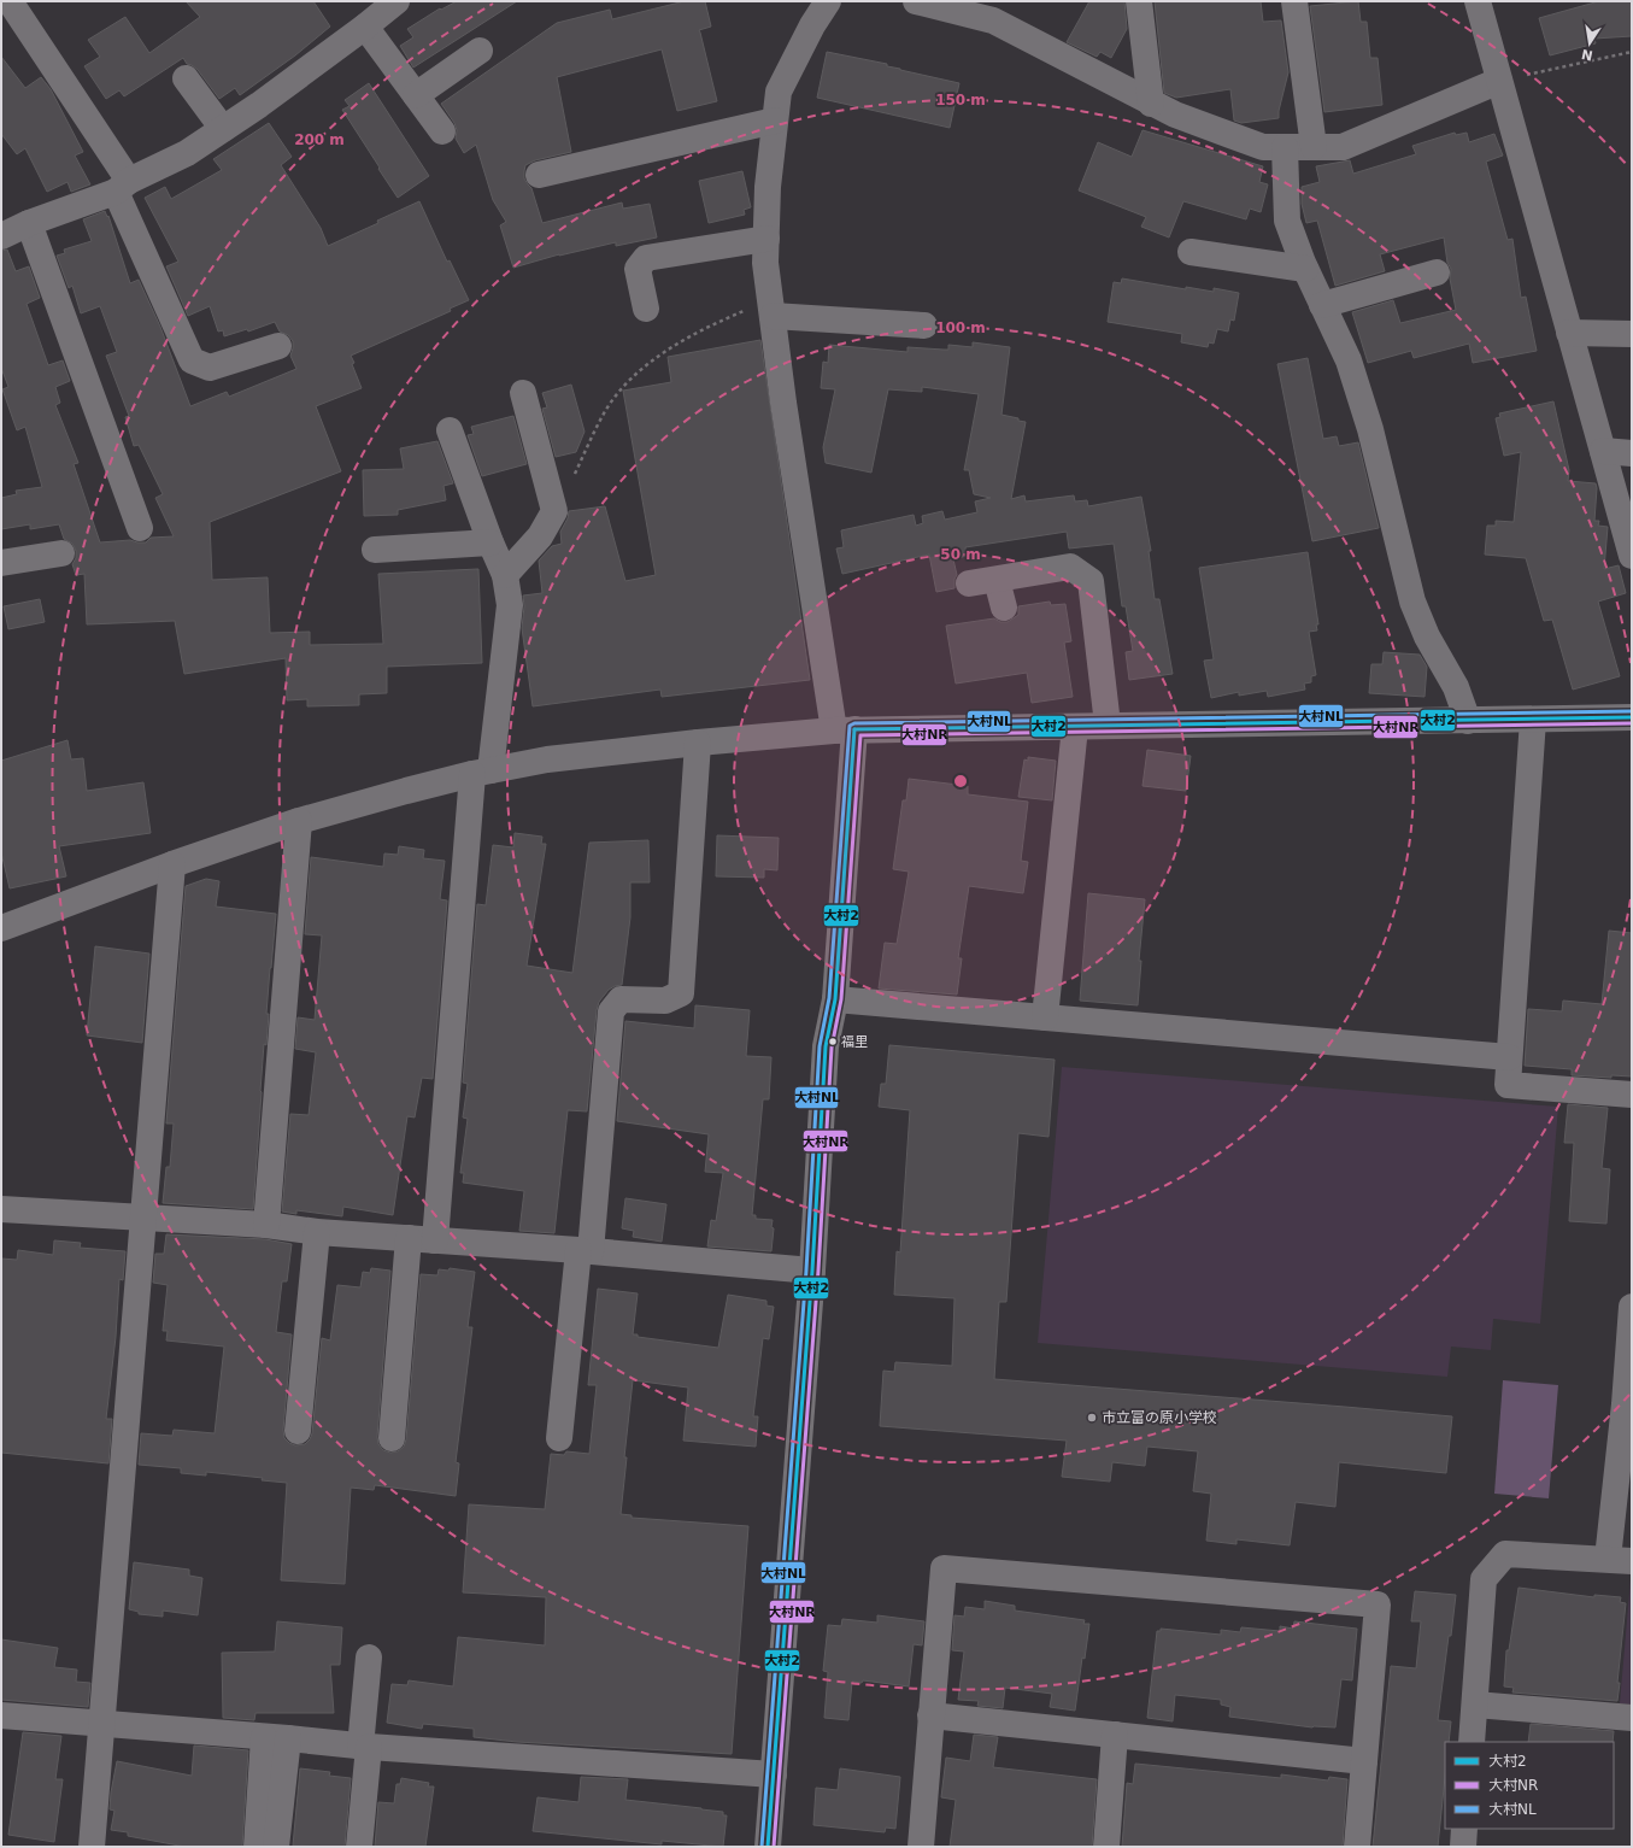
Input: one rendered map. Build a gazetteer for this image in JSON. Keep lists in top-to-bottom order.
{
  "places": ["福里", "市立富の原小学校"],
  "lines": ["transit line 大村NL", "transit line 大村2", "transit line 大村NR"],
  "legend": ["大村2", "大村NR", "大村NL"],
  "north": "bottom",
  "rings": [
    "150 m",
    "200 m",
    "100 m",
    "50 m"
  ]
}
